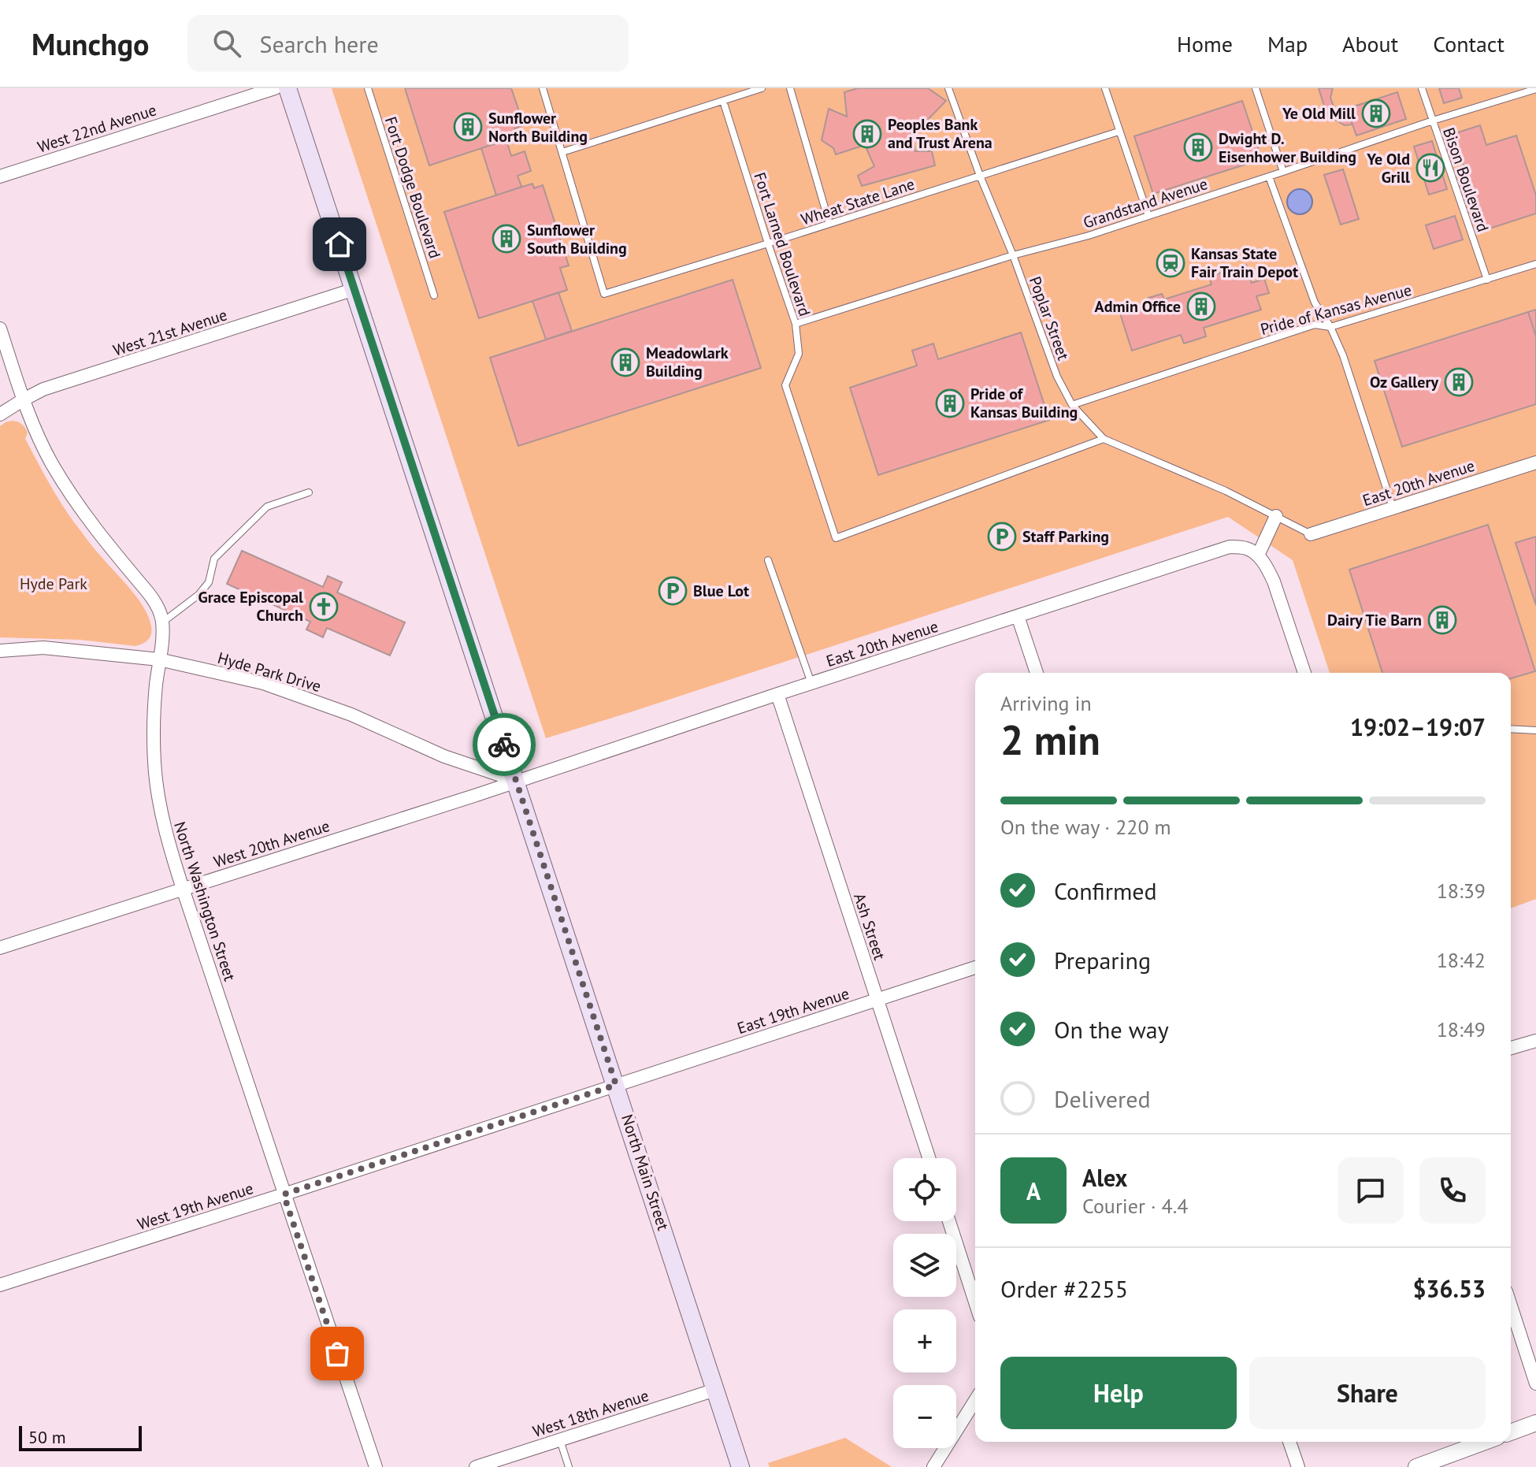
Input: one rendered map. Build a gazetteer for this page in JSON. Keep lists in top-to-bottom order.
{
  "streets": {
    "main road": ["North Main Street"],
    "street": [
      "West 22nd Avenue",
      "West 21st Avenue",
      "East 20th Avenue",
      "Hyde Park Drive",
      "West 20th Avenue",
      "North Washington Street",
      "Ash Street",
      "East 19th Avenue",
      "West 19th Avenue",
      "West 18th Avenue"
    ],
    "lane": [
      "Bison Boulevard",
      "Fort Dodge Boulevard",
      "Wheat State Lane",
      "Grandstand Avenue",
      "Fort Larned Boulevard",
      "Pride of Kansas Avenue",
      "Poplar Street"
    ]
  },
  "crossings": [
    ["Bison Boulevard", "Grandstand Avenue"],
    ["Bison Boulevard", "Pride of Kansas Avenue"],
    ["Wheat State Lane", "Fort Larned Boulevard"],
    ["Wheat State Lane", "Poplar Street"],
    ["Grandstand Avenue", "Fort Larned Boulevard"],
    ["Grandstand Avenue", "Poplar Street"],
    ["Fort Larned Boulevard", "Poplar Street"],
    ["Pride of Kansas Avenue", "Poplar Street"],
    ["Poplar Street", "East 20th Avenue"],
    ["West 21st Avenue", "North Main Street"],
    ["East 20th Avenue", "Hyde Park Drive"],
    ["East 20th Avenue", "West 20th Avenue"],
    ["East 20th Avenue", "Ash Street"],
    ["East 20th Avenue", "North Main Street"],
    ["Hyde Park Drive", "West 20th Avenue"],
    ["Hyde Park Drive", "North Washington Street"],
    ["Hyde Park Drive", "North Main Street"],
    ["West 20th Avenue", "North Washington Street"],
    ["West 20th Avenue", "North Main Street"],
    ["North Washington Street", "West 19th Avenue"],
    ["Ash Street", "East 19th Avenue"],
    ["East 19th Avenue", "North Main Street"],
    ["East 19th Avenue", "West 19th Avenue"],
    ["North Main Street", "West 19th Avenue"],
    ["North Main Street", "West 18th Avenue"]
  ],
  "parks": ["Hyde Park"],
  "places": {
    "building": [
      "Ye Old Mill",
      "Sunflower North Building",
      "Peoples Bank and Trust Arena",
      "Dwight D. Eisenhower Building",
      "Sunflower South Building",
      "Admin Office",
      "Meadowlark Building",
      "Oz Gallery",
      "Pride of Kansas Building",
      "Dairy Tie Barn"
    ],
    "restaurant": ["Ye Old Grill"],
    "station": ["Kansas State Fair Train Depot"],
    "parking": ["Staff Parking", "Blue Lot"],
    "church": ["Grace Episcopal Church"]
  },
  "scale_bar": "50 m",
  "page": {
    "header": "Munchgo",
    "search": "Search here",
    "nav": [
      "Home",
      "Map",
      "About",
      "Contact"
    ],
    "heading": ["2 min", "Arriving in", "19:02–19:07"],
    "panel": [
      "Alex",
      "Courier · 4.4",
      "Order #2255",
      "$36.53"
    ],
    "bar": "On the way · 220 m",
    "list": [
      ["Confirmed", "18:39"],
      ["Preparing", "18:42"],
      ["On the way", "18:49"],
      "Delivered"
    ],
    "round": "A",
    "map_buttons": ["+", "−"],
    "buttons": ["Help", "Share"],
    "scale": "50 m"
  }
}
